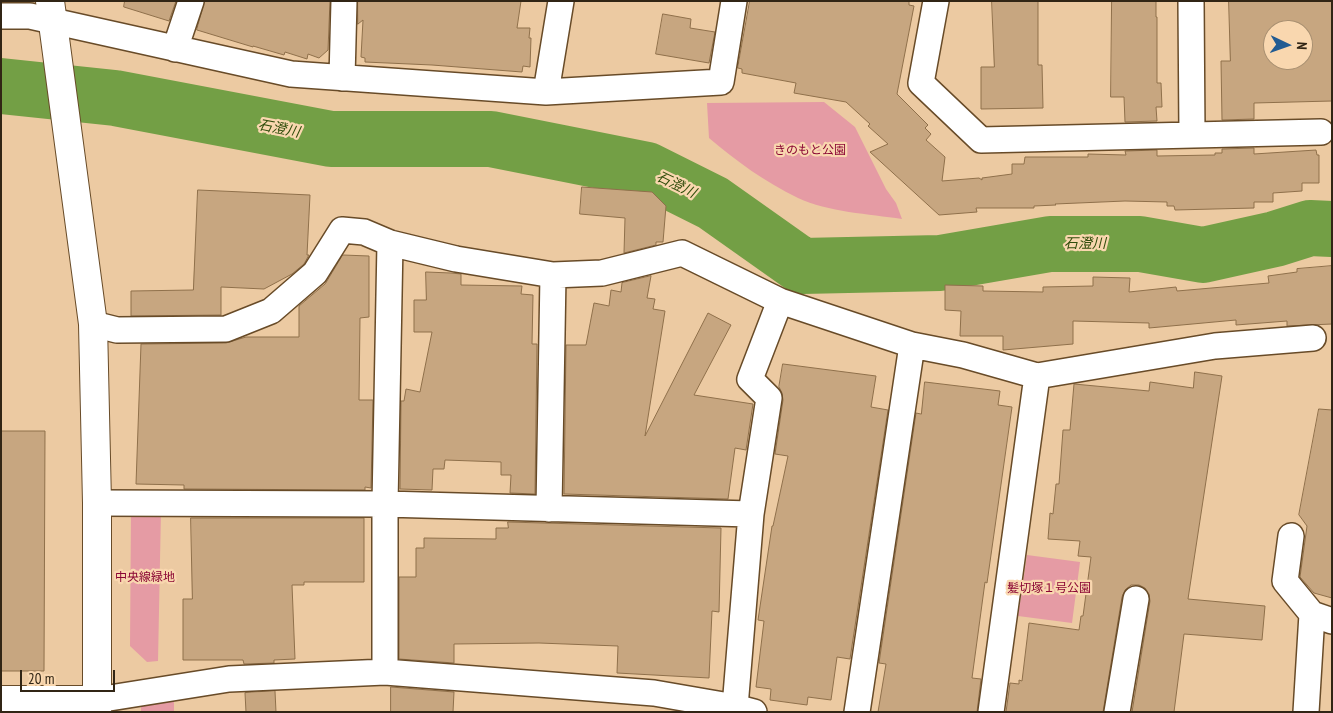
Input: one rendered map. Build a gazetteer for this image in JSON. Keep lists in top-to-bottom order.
{
  "water": ["石澄川"],
  "parks": ["きのもと公園", "中央線緑地", "髪切塚１号公園"],
  "scale_bar": "20 m",
  "north": "right"
}
